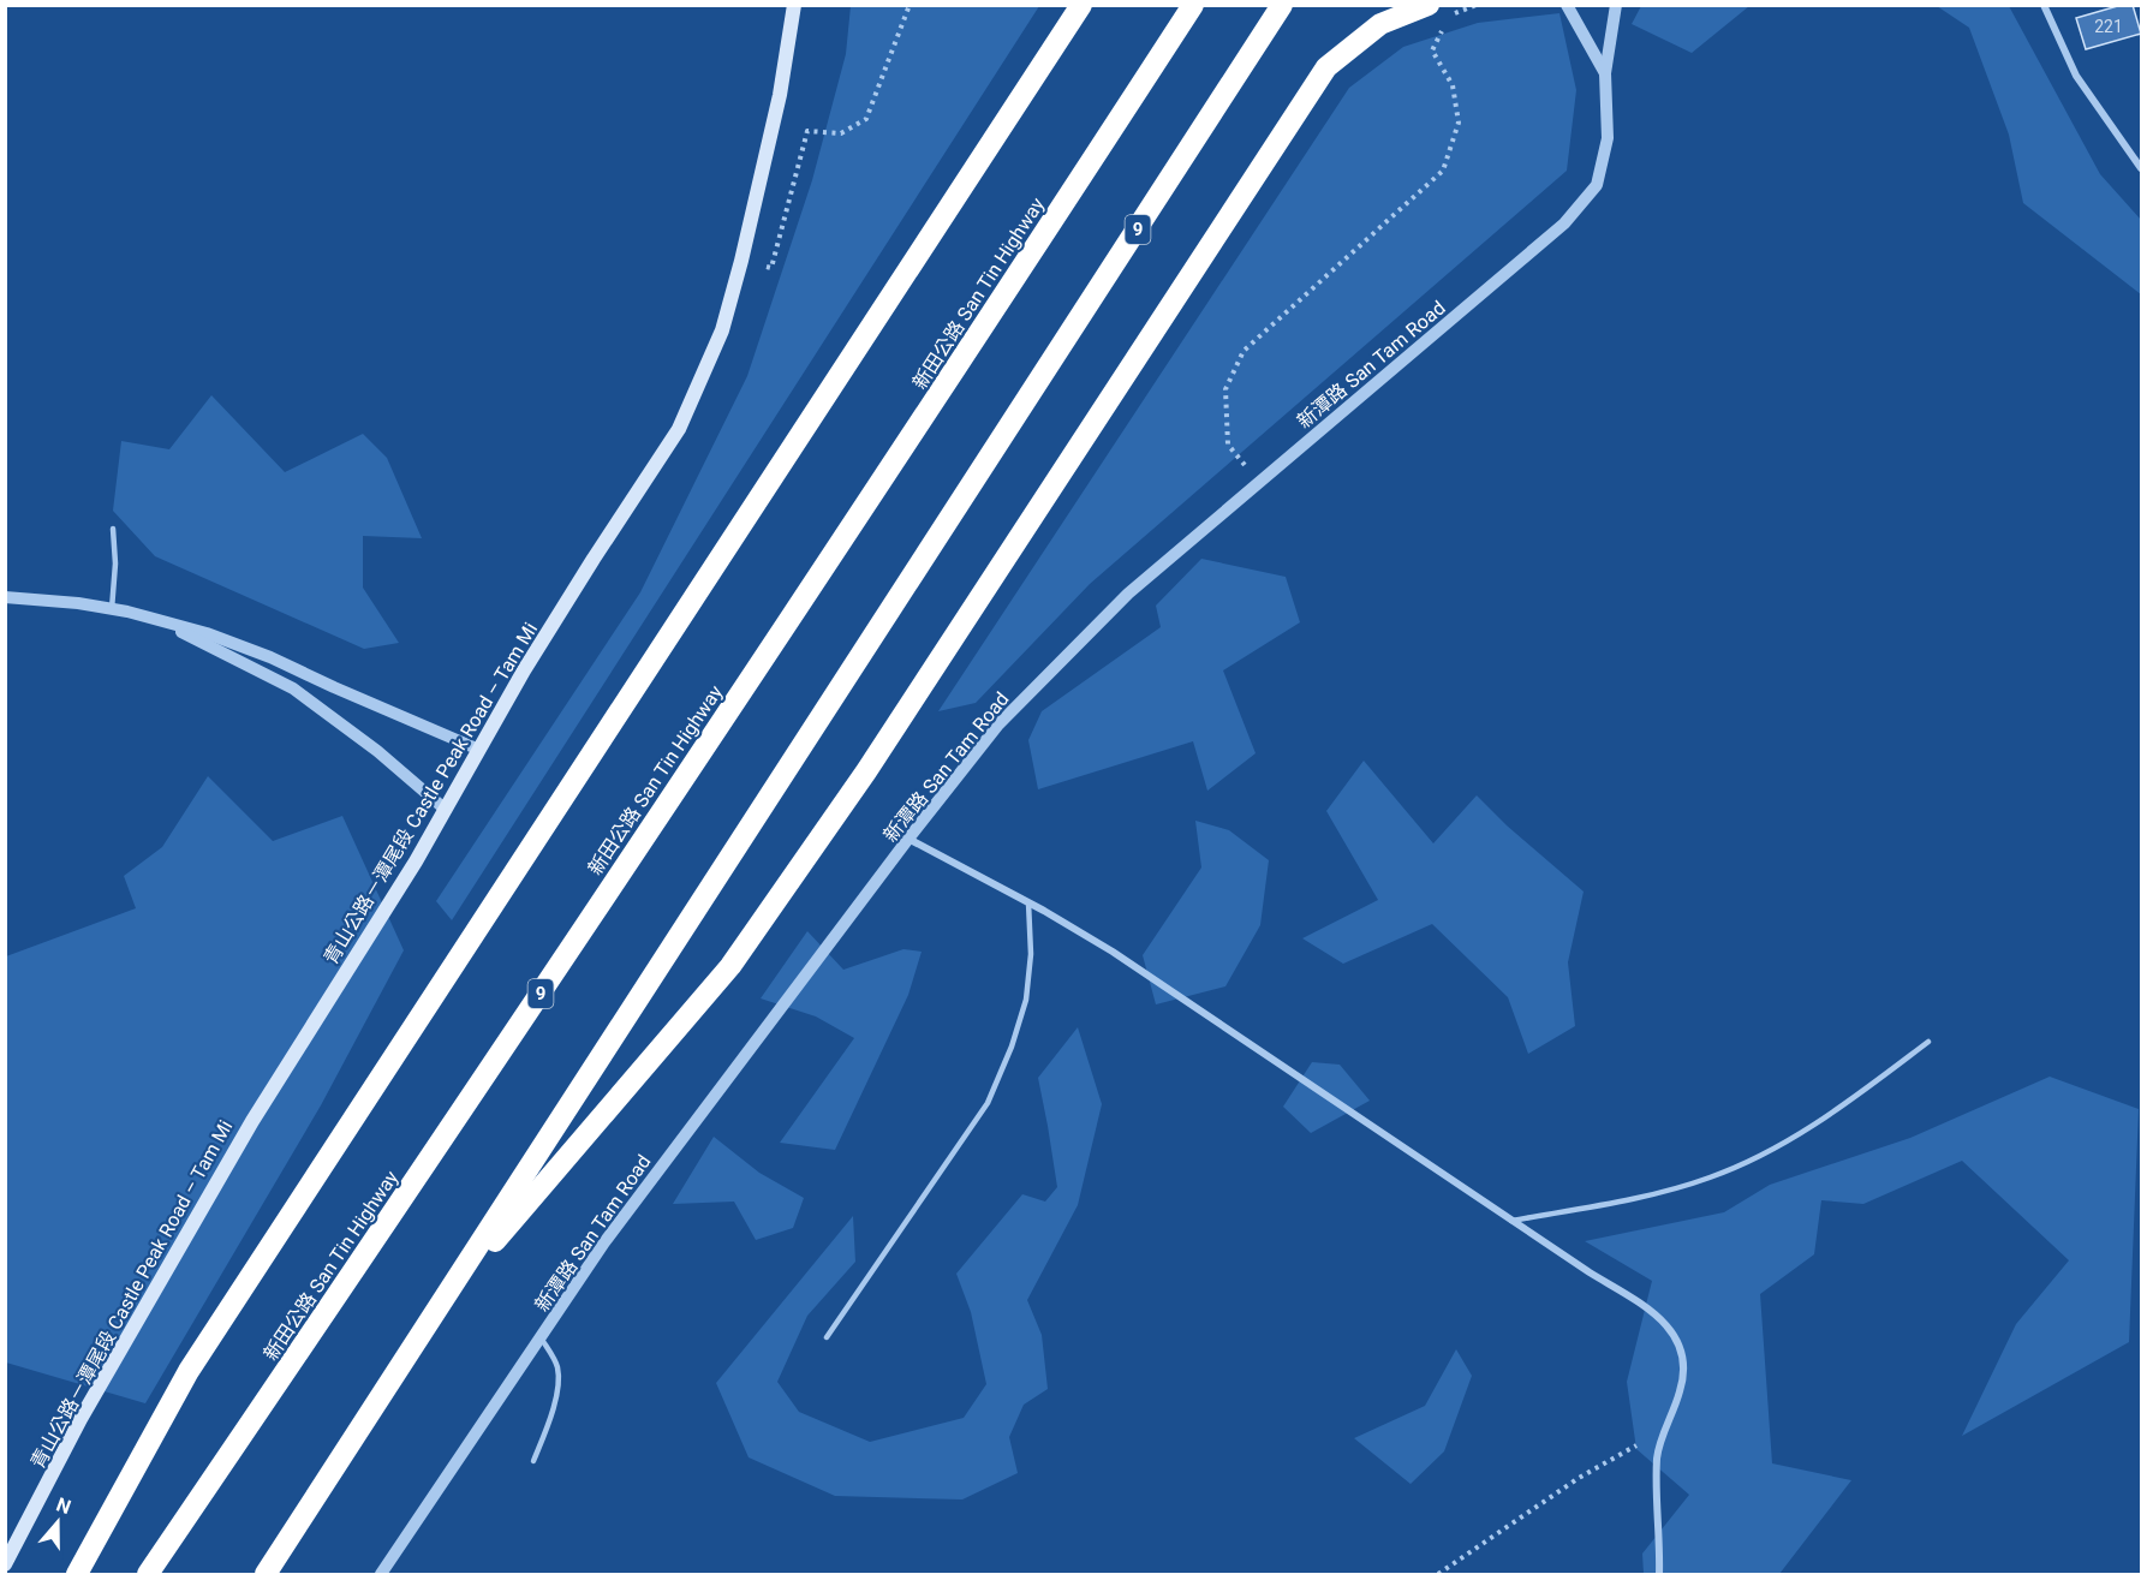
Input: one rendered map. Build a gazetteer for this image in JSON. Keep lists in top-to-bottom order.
{
  "streets": {
    "highway": ["9", "新田公路 San Tin Highway"],
    "main road": ["青山公路－潭尾段 Castle Peak Road – Tam Mi"],
    "street": ["新潭路 San Tam Road"]
  },
  "house_numbers": ["221"],
  "north": "top"
}
